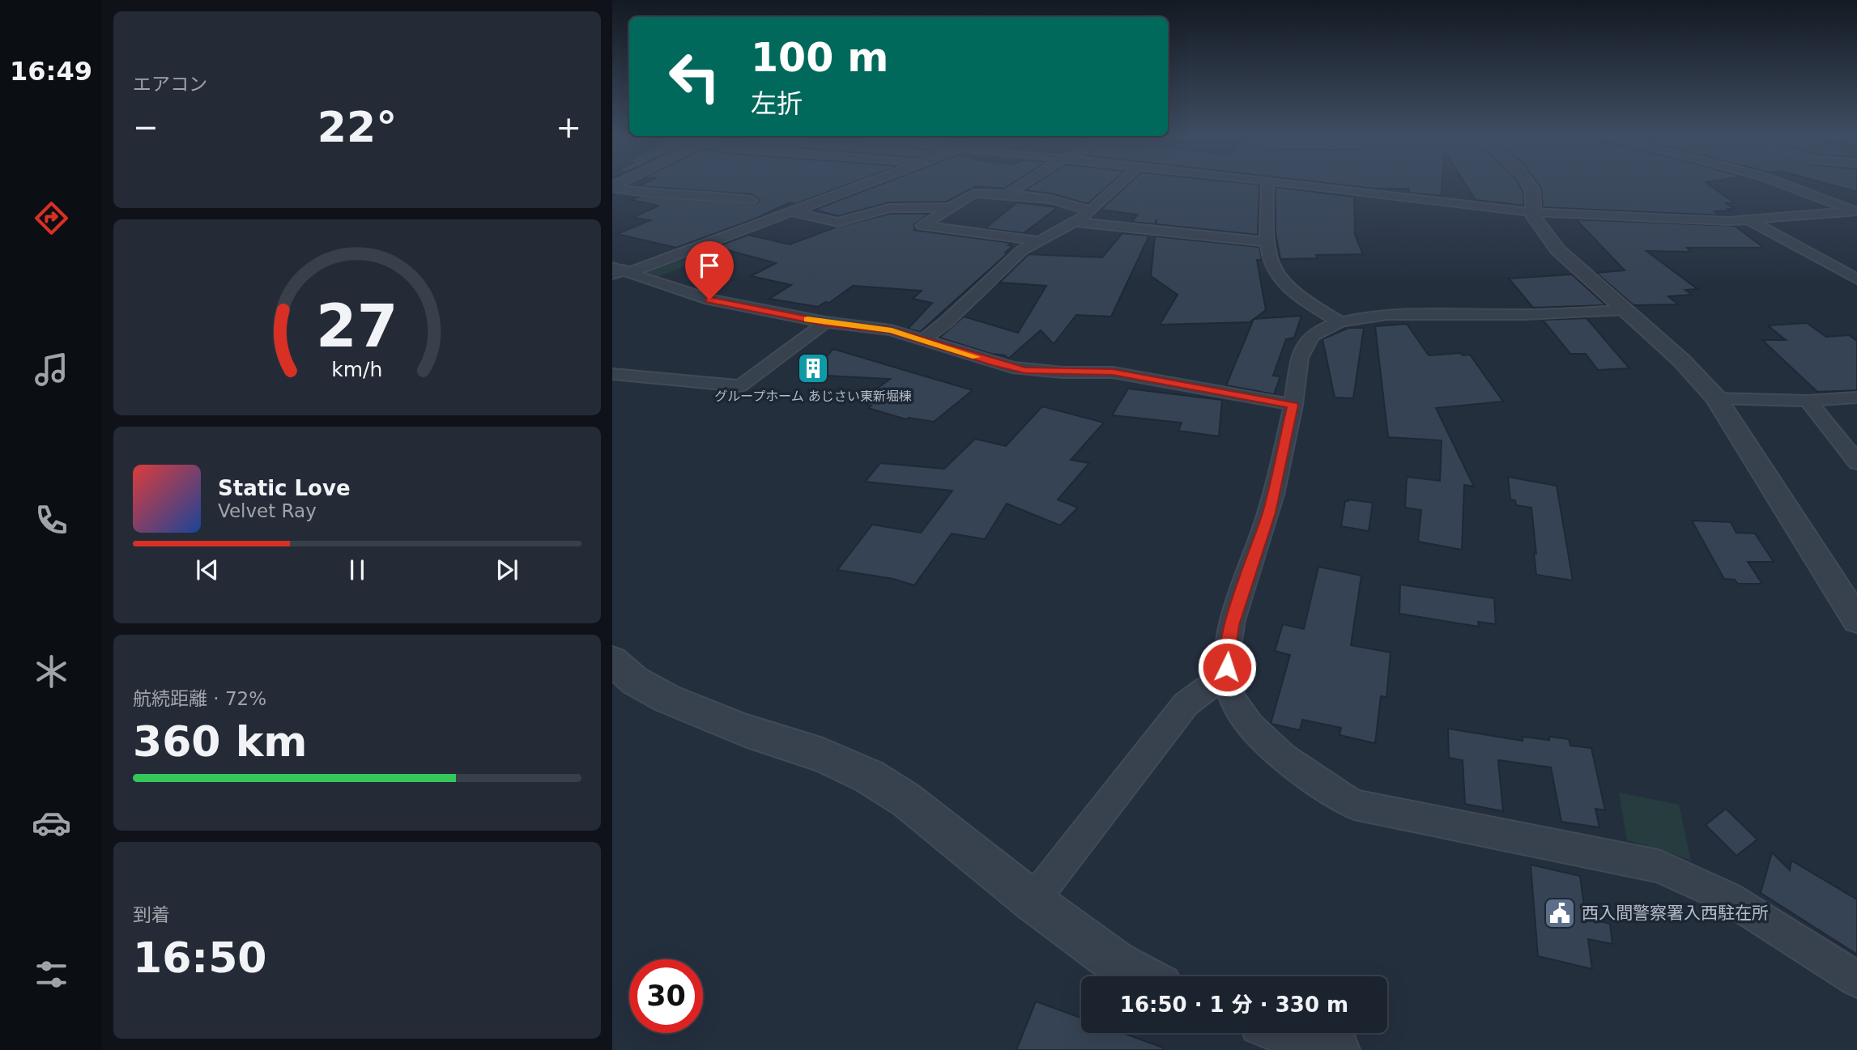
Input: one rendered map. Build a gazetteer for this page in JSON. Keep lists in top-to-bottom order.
{
  "places": {
    "building": ["グループホーム あじさい東新堀棟"],
    "public building": ["西入間警察署入西駐在所"]
  },
  "page": {
    "tabs": "16:49",
    "tile": [
      "エアコン",
      ["航続距離 · 72%", "360 km"],
      ["到着", "16:50"]
    ],
    "turn": ["100 m", "左折"],
    "heat": ["−", "22°", "+"],
    "song": ["Static Love", "Velvet Ray"],
    "limit": "30",
    "trip": "16:50 · 1 分 · 330 m",
    "gauge": ["27", "km/h"]
  }
}
